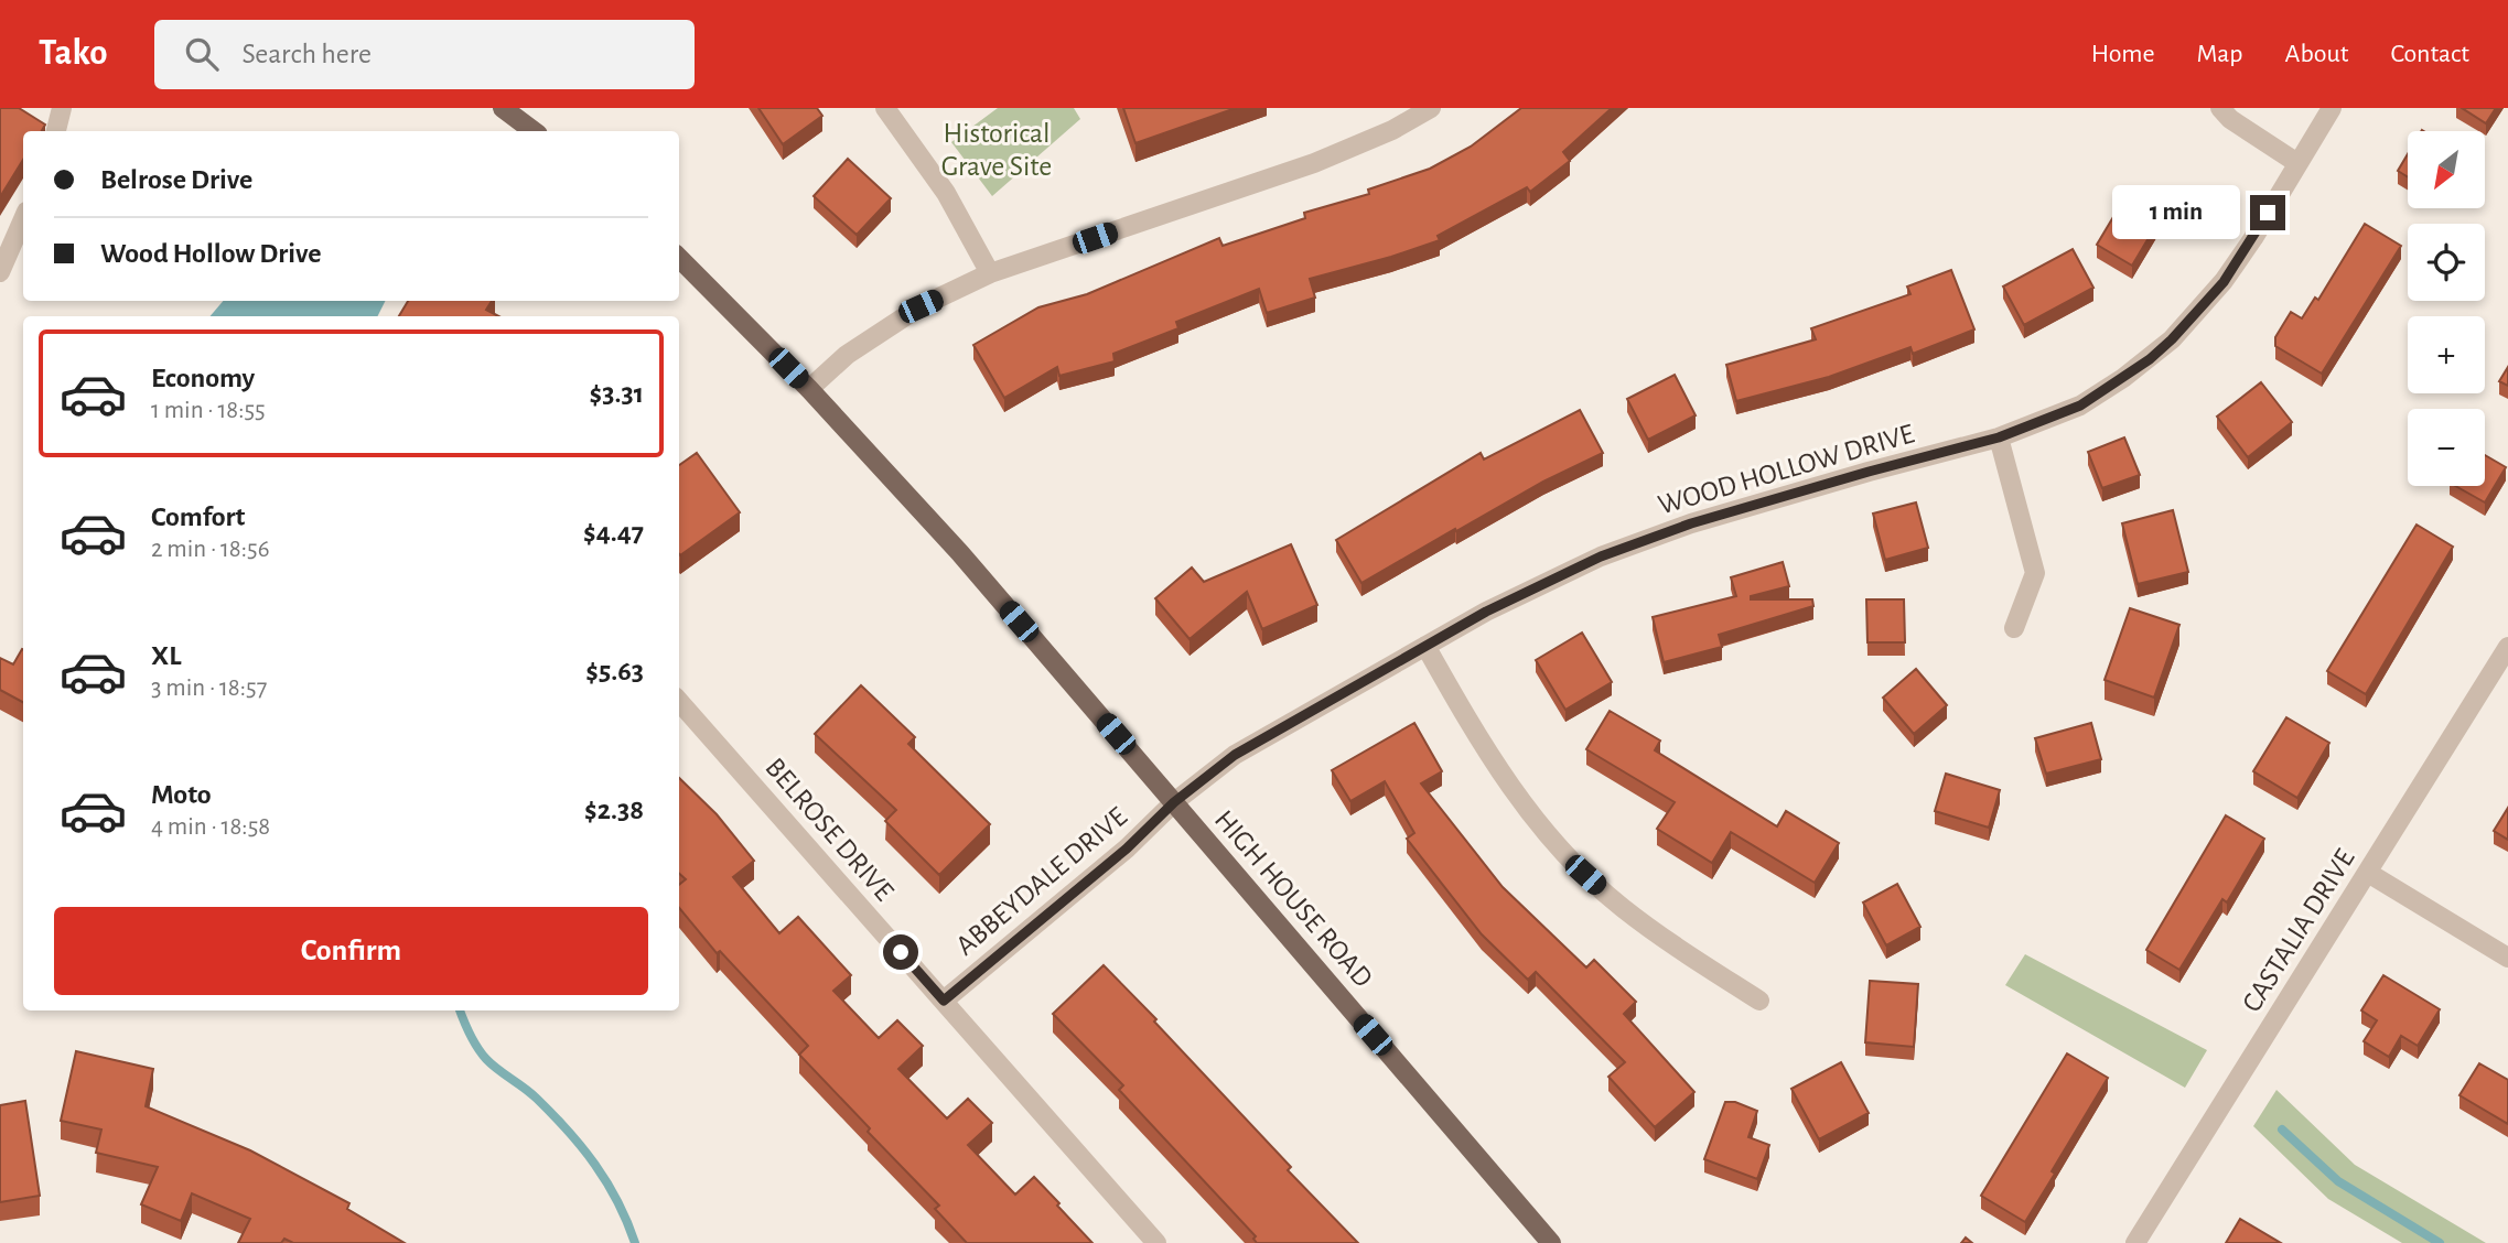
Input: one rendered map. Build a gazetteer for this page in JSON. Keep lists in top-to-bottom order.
{
  "streets": {
    "main road": ["HIGH HOUSE ROAD"],
    "street": [
      "WOOD HOLLOW DRIVE",
      "BELROSE DRIVE",
      "ABBEYDALE DRIVE",
      "CASTALIA DRIVE"
    ]
  },
  "crossings": [
    ["WOOD HOLLOW DRIVE", "ABBEYDALE DRIVE"],
    ["WOOD HOLLOW DRIVE", "HIGH HOUSE ROAD"],
    ["BELROSE DRIVE", "ABBEYDALE DRIVE"],
    ["ABBEYDALE DRIVE", "HIGH HOUSE ROAD"]
  ],
  "parks": ["Historical Grave Site"],
  "north": "bottom left",
  "page": {
    "header": "Tako",
    "search": "Search here",
    "nav": [
      "Home",
      "Map",
      "About",
      "Contact"
    ],
    "map_buttons": ["+", "−"],
    "banner": ["Belrose Drive", "Wood Hollow Drive"],
    "bubble": "1 min",
    "list": [
      {
        "name": "Economy",
        "note": "1 min · 18:55",
        "value": "$3.31"
      },
      {
        "name": "Comfort",
        "note": "2 min · 18:56",
        "value": "$4.47"
      },
      {
        "name": "XL",
        "note": "3 min · 18:57",
        "value": "$5.63"
      },
      {
        "name": "Moto",
        "note": "4 min · 18:58",
        "value": "$2.38"
      }
    ],
    "buttons": "Confirm"
  }
}
